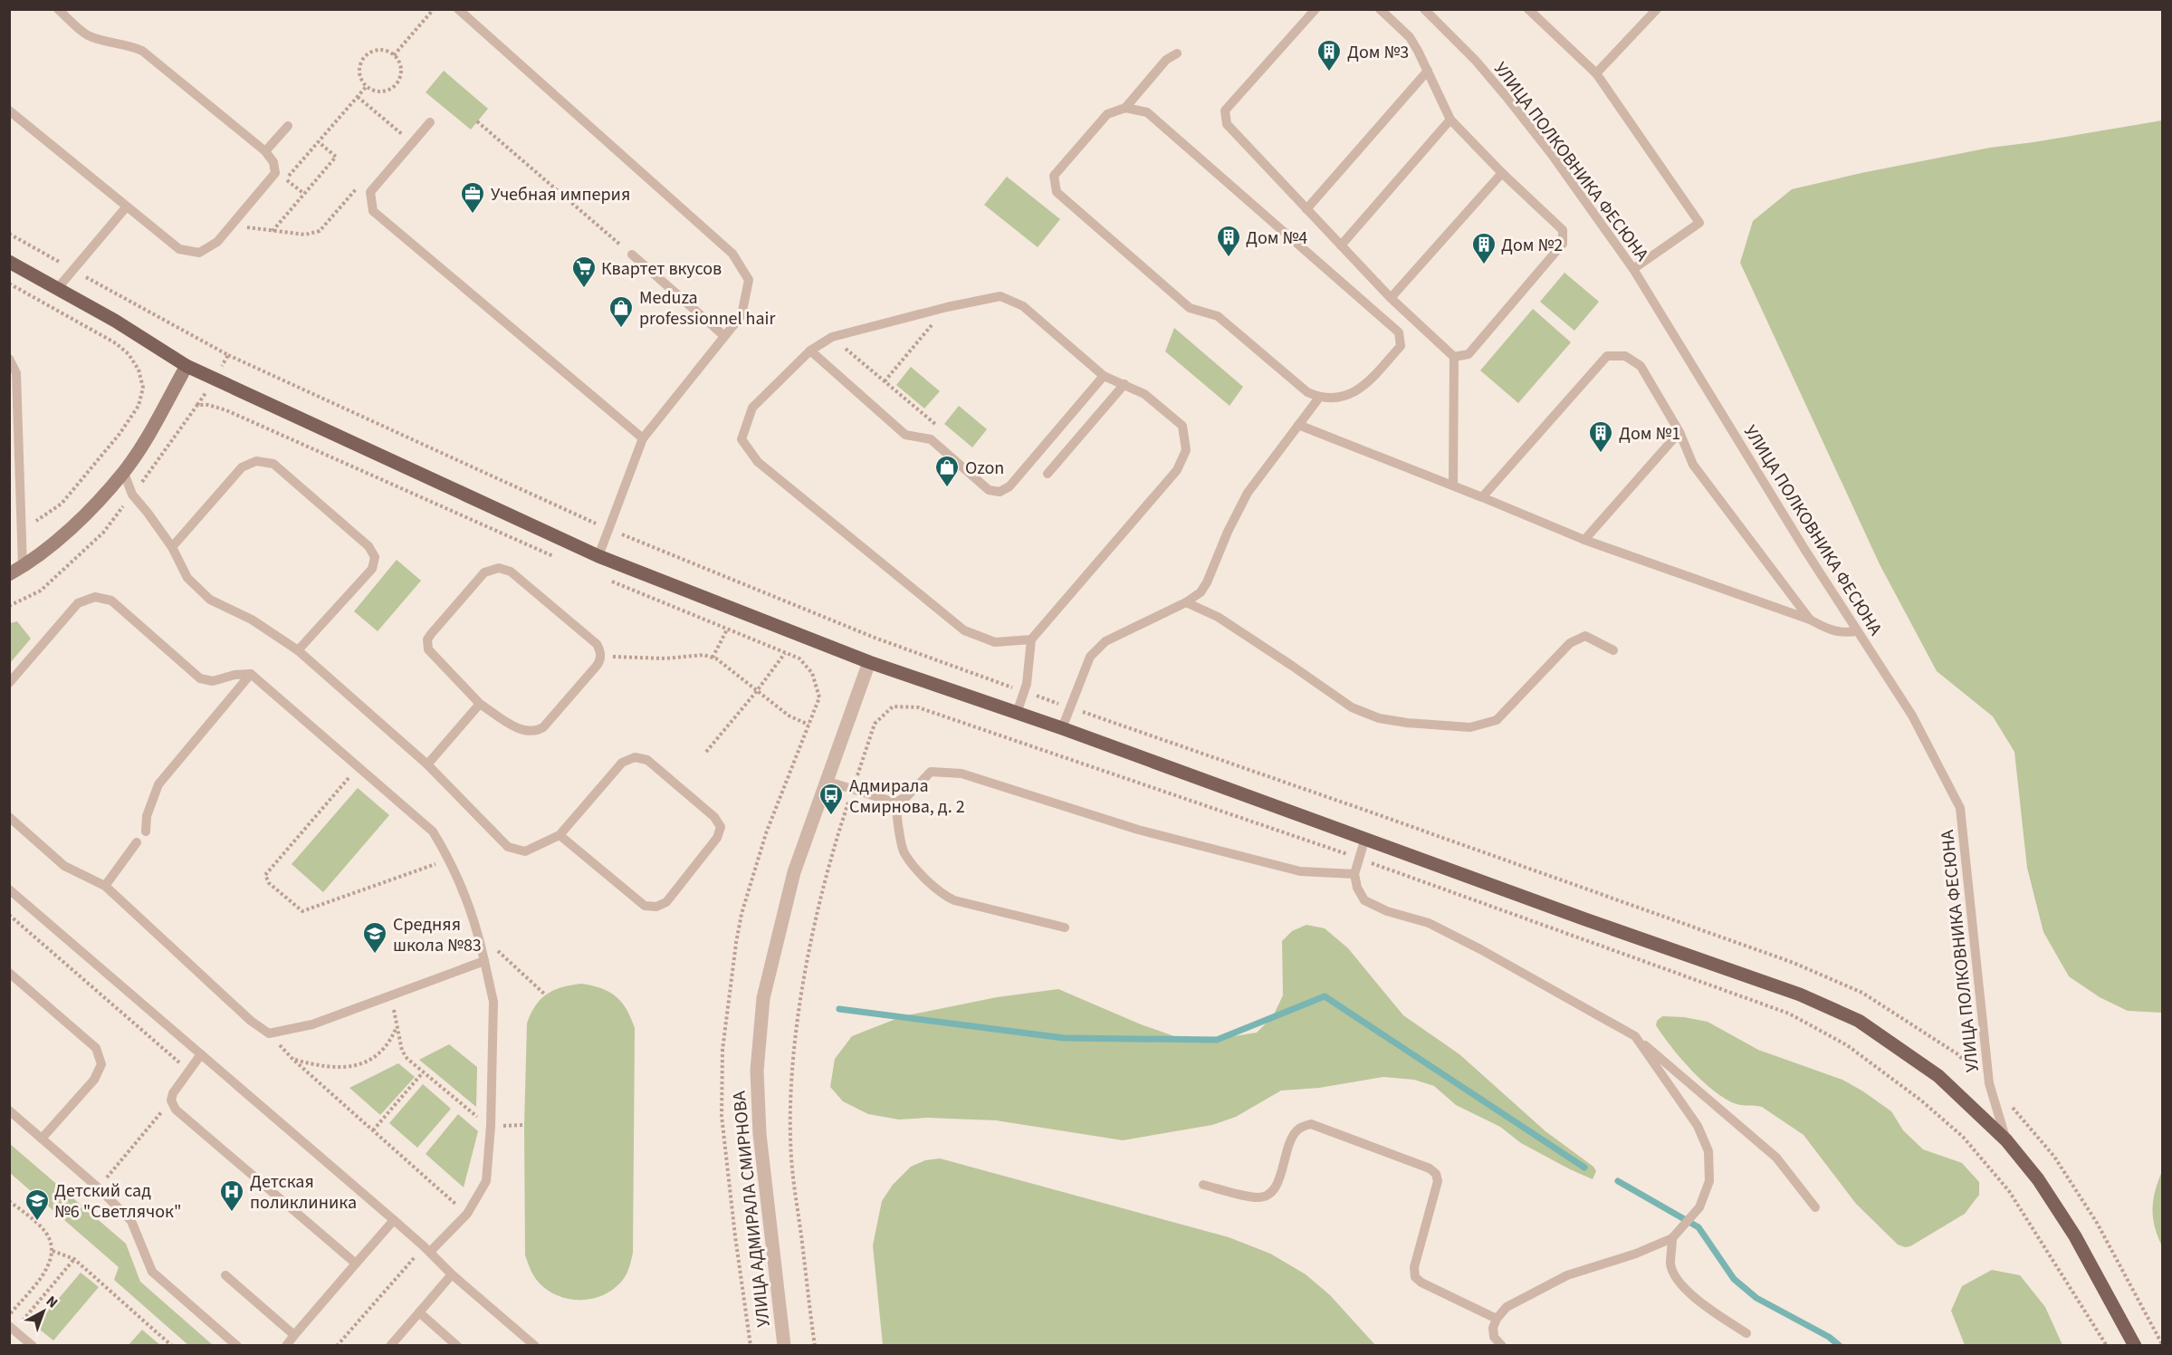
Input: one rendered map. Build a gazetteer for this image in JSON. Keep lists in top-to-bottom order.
{
  "streets": {
    "street": ["УЛИЦА АДМИРАЛА СМИРНОВА"],
    "lane": ["УЛИЦА ПОЛКОВНИКА ФЕСЮНА"]
  },
  "places": {
    "building": [
      "Дом №3",
      "Дом №4",
      "Дом №2",
      "Дом №1"
    ],
    "office": ["Учебная империя"],
    "supermarket": ["Квартет вкусов"],
    "shop": ["Meduza professionnel hair", "Ozon"],
    "bus stop": ["Адмирала Смирнова, д. 2"],
    "school or university": ["Средняя школа №83", "Детский сад №6 \"Светлячок\""],
    "hospital": ["Детская поликлиника"]
  },
  "north": "top right"
}
